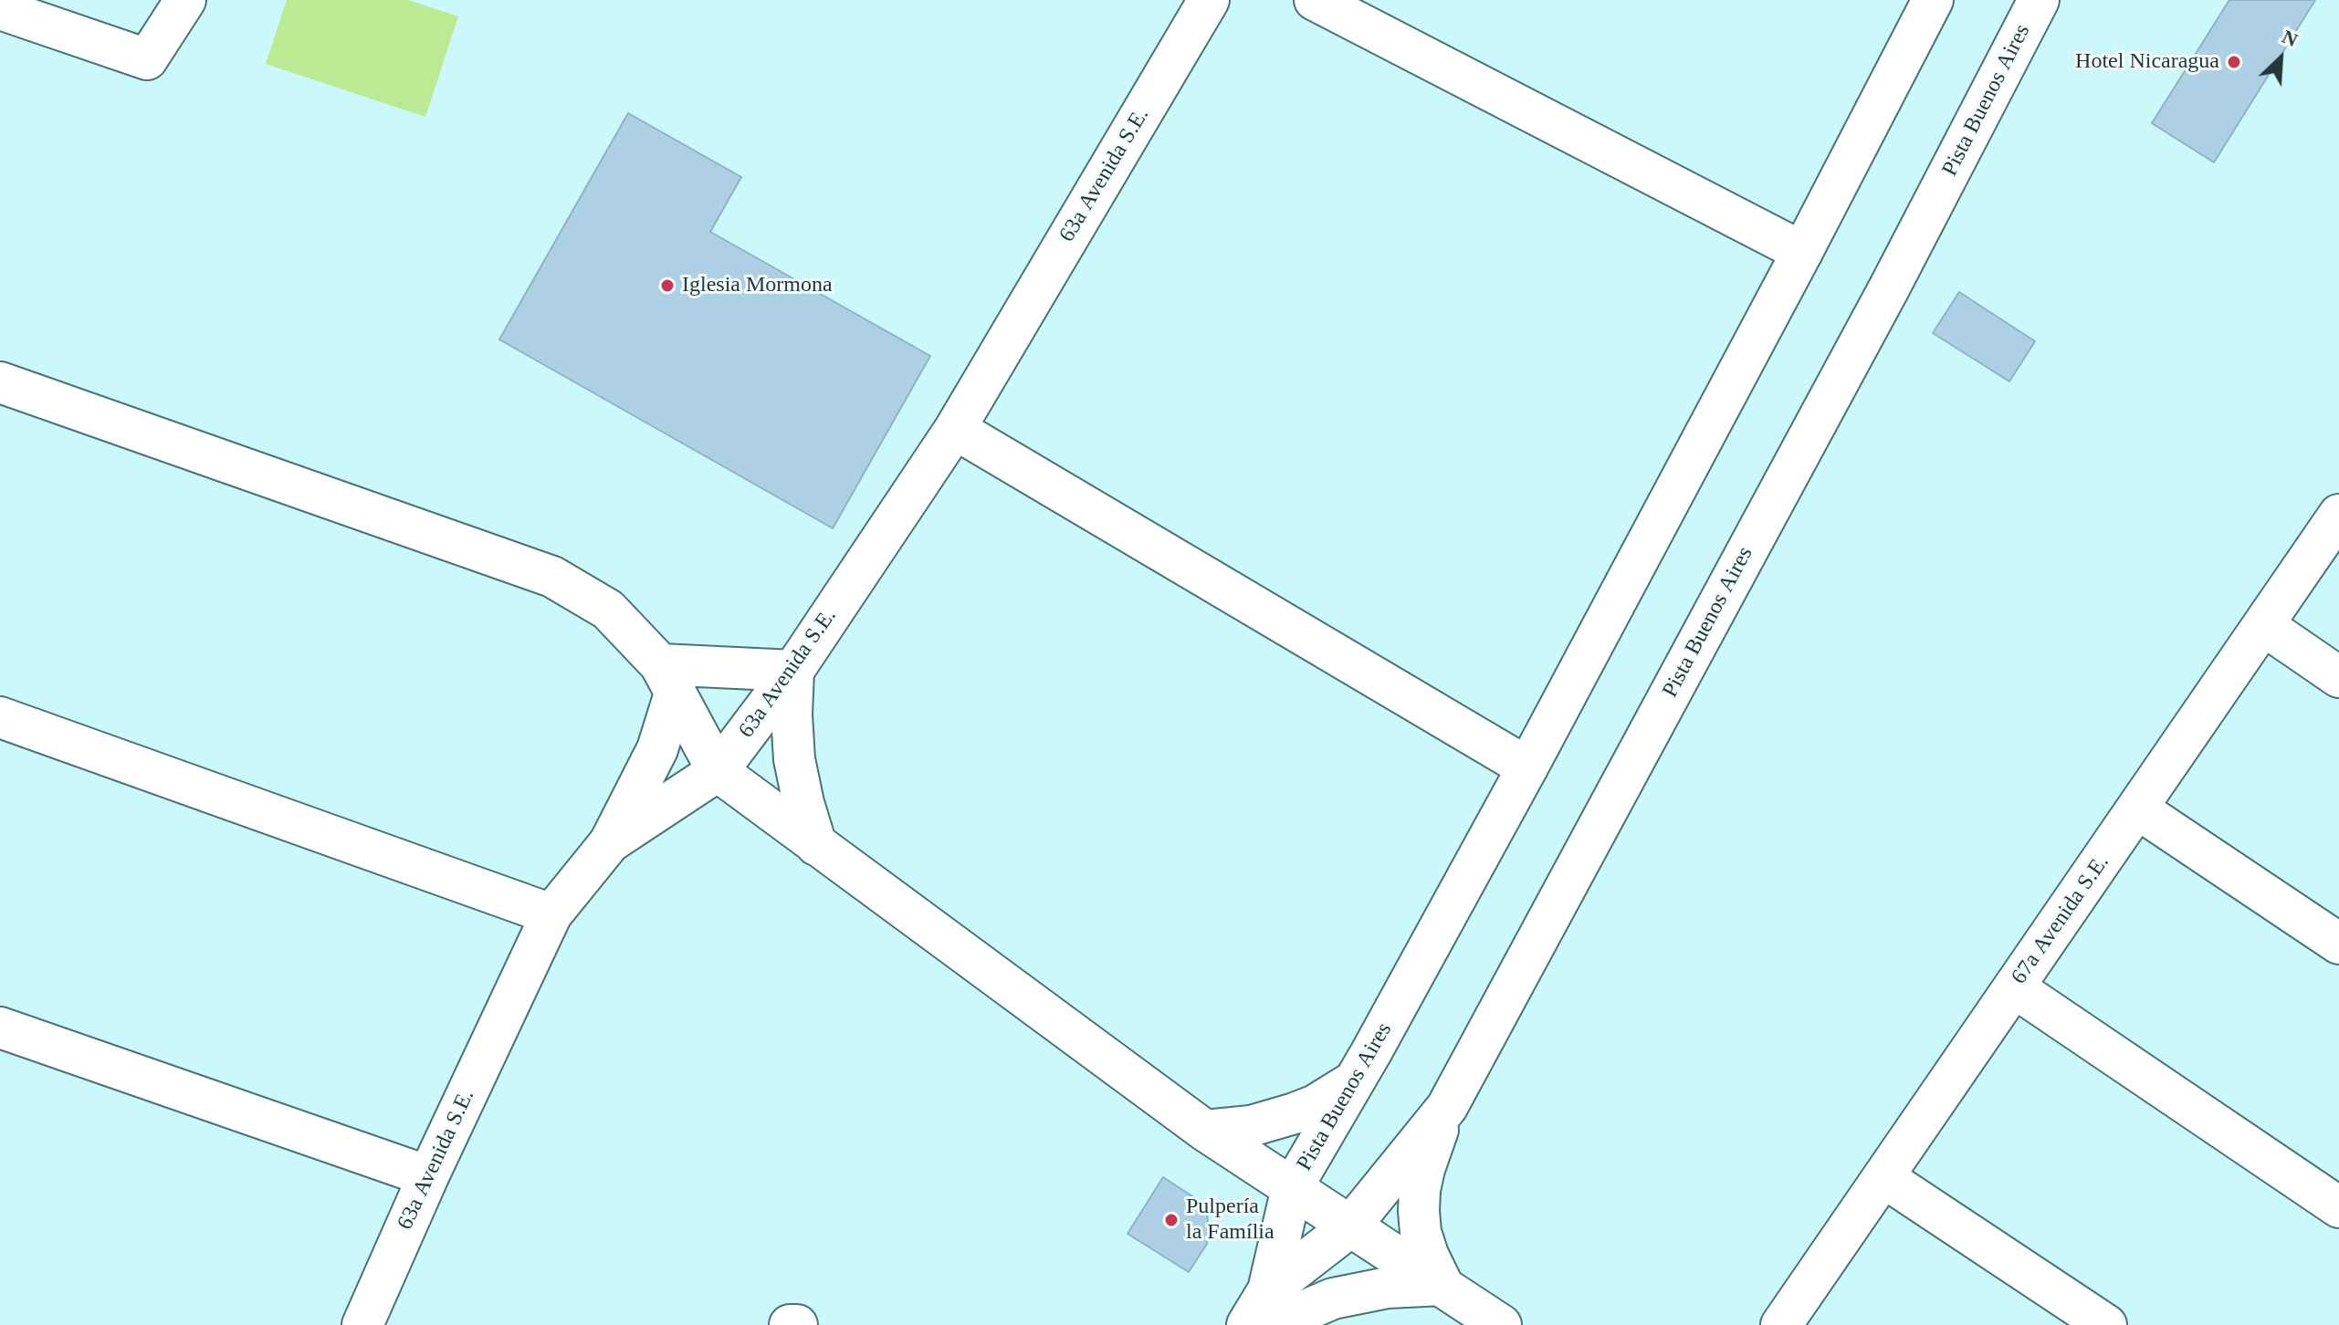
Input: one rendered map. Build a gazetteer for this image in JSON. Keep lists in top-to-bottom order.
{
  "streets": {
    "street": ["Pista Buenos Aires", "63a Avenida S.E.", "67a Avenida S.E."]
  },
  "places": ["Hotel Nicaragua", "Iglesia Mormona", "Pulpería la Família"],
  "north": "top right"
}
